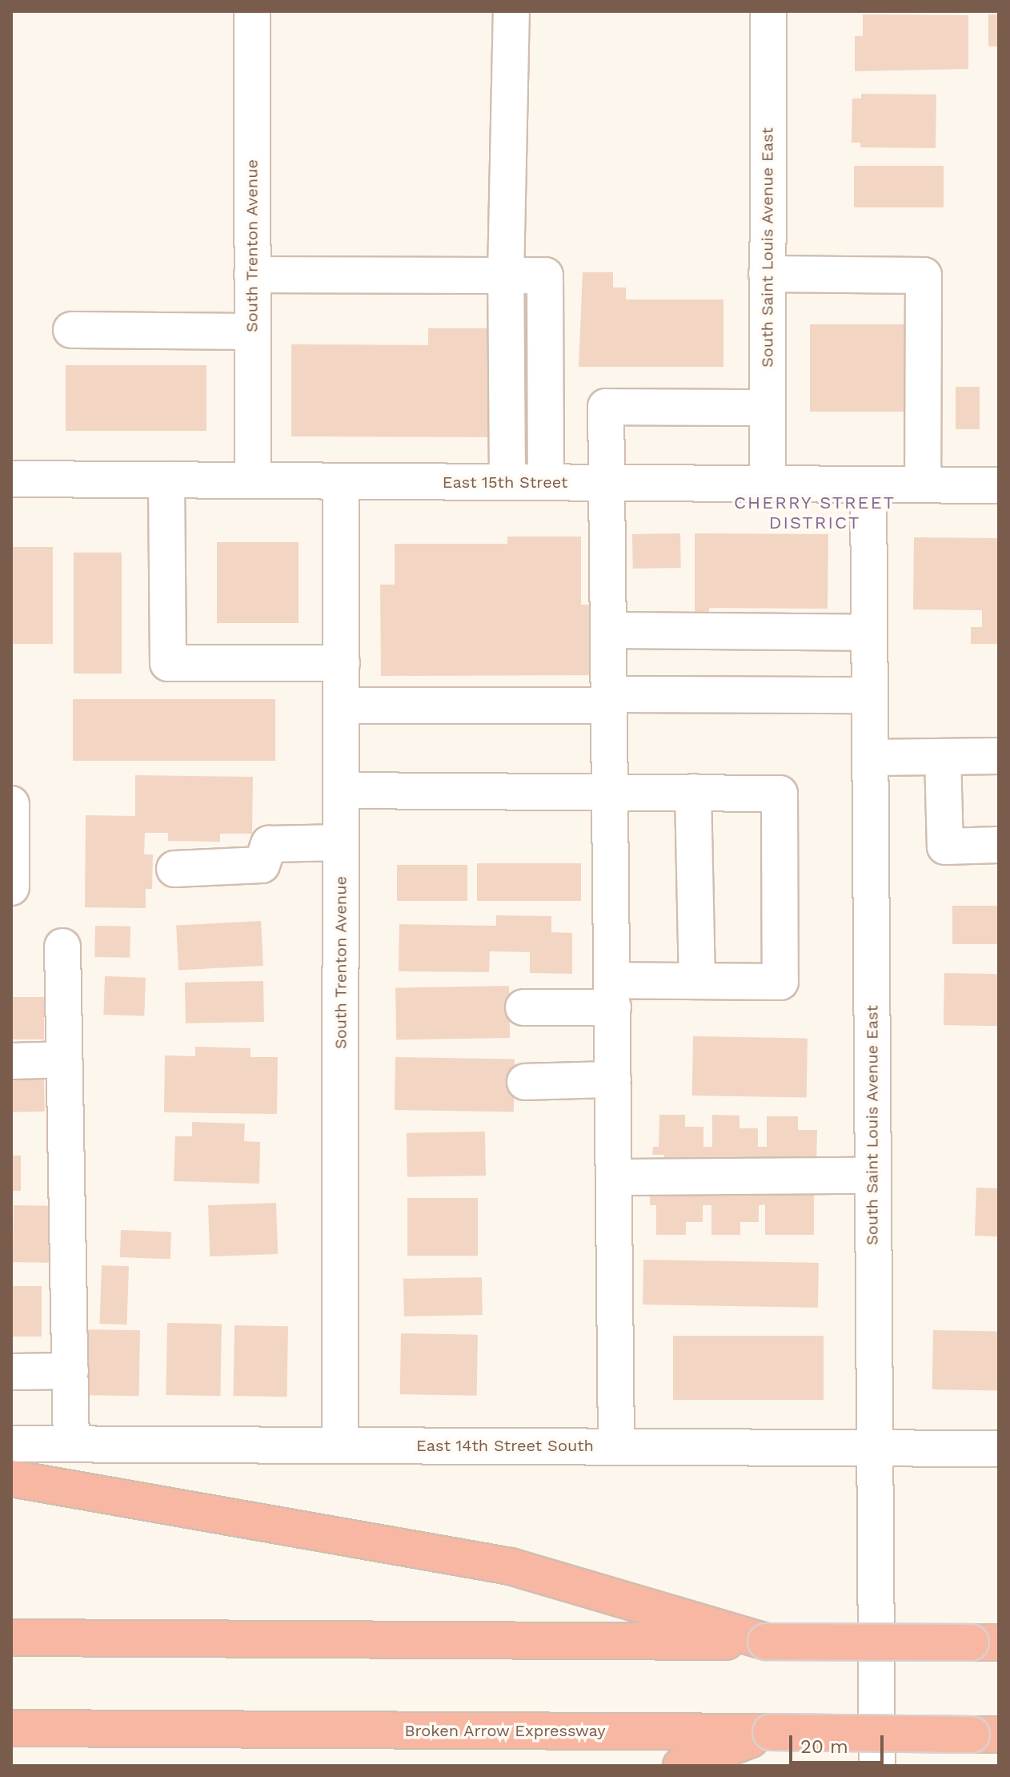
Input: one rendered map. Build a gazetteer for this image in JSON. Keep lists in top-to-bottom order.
{
  "streets": {
    "highway": ["Broken Arrow Expressway"],
    "street": [
      "South Trenton Avenue",
      "South Saint Louis Avenue East",
      "East 15th Street",
      "East 14th Street South"
    ]
  },
  "crossings": [
    ["South Trenton Avenue", "East 15th Street"],
    ["South Trenton Avenue", "East 14th Street South"],
    ["South Saint Louis Avenue East", "East 15th Street"],
    ["South Saint Louis Avenue East", "East 14th Street South"]
  ],
  "districts": ["CHERRY STREET DISTRICT"],
  "scale_bar": "20 m"
}
